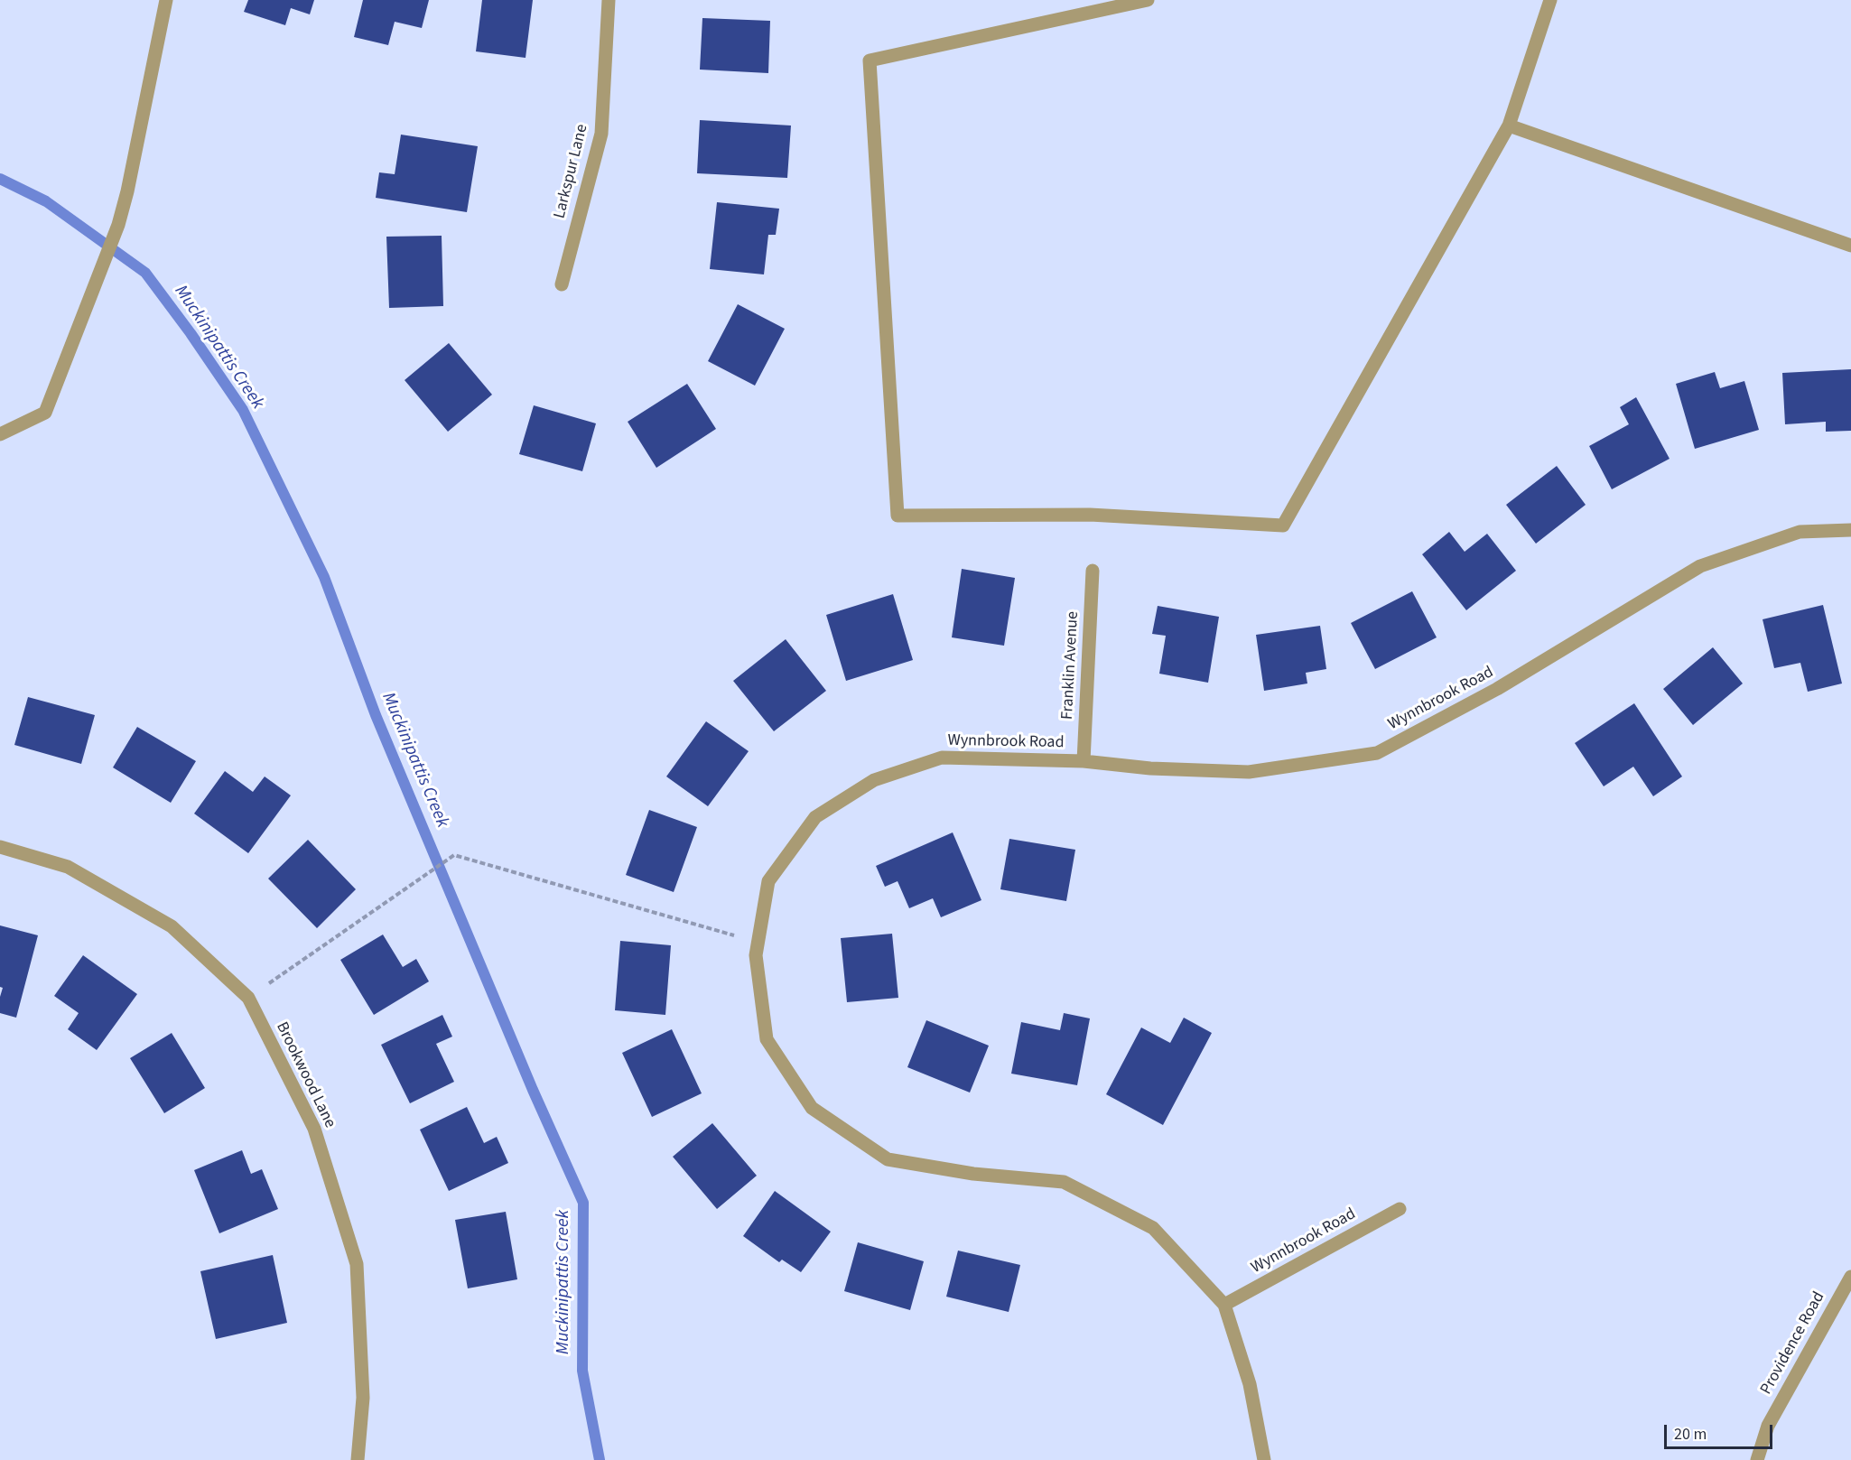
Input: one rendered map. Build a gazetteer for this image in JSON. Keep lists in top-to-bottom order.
{
  "streets": {
    "street": [
      "Larkspur Lane",
      "Franklin Avenue",
      "Wynnbrook Road",
      "Brookwood Lane",
      "Providence Road"
    ]
  },
  "crossings": [
    ["Franklin Avenue", "Wynnbrook Road"]
  ],
  "water": ["Muckinipattis Creek"],
  "scale_bar": "20 m"
}
